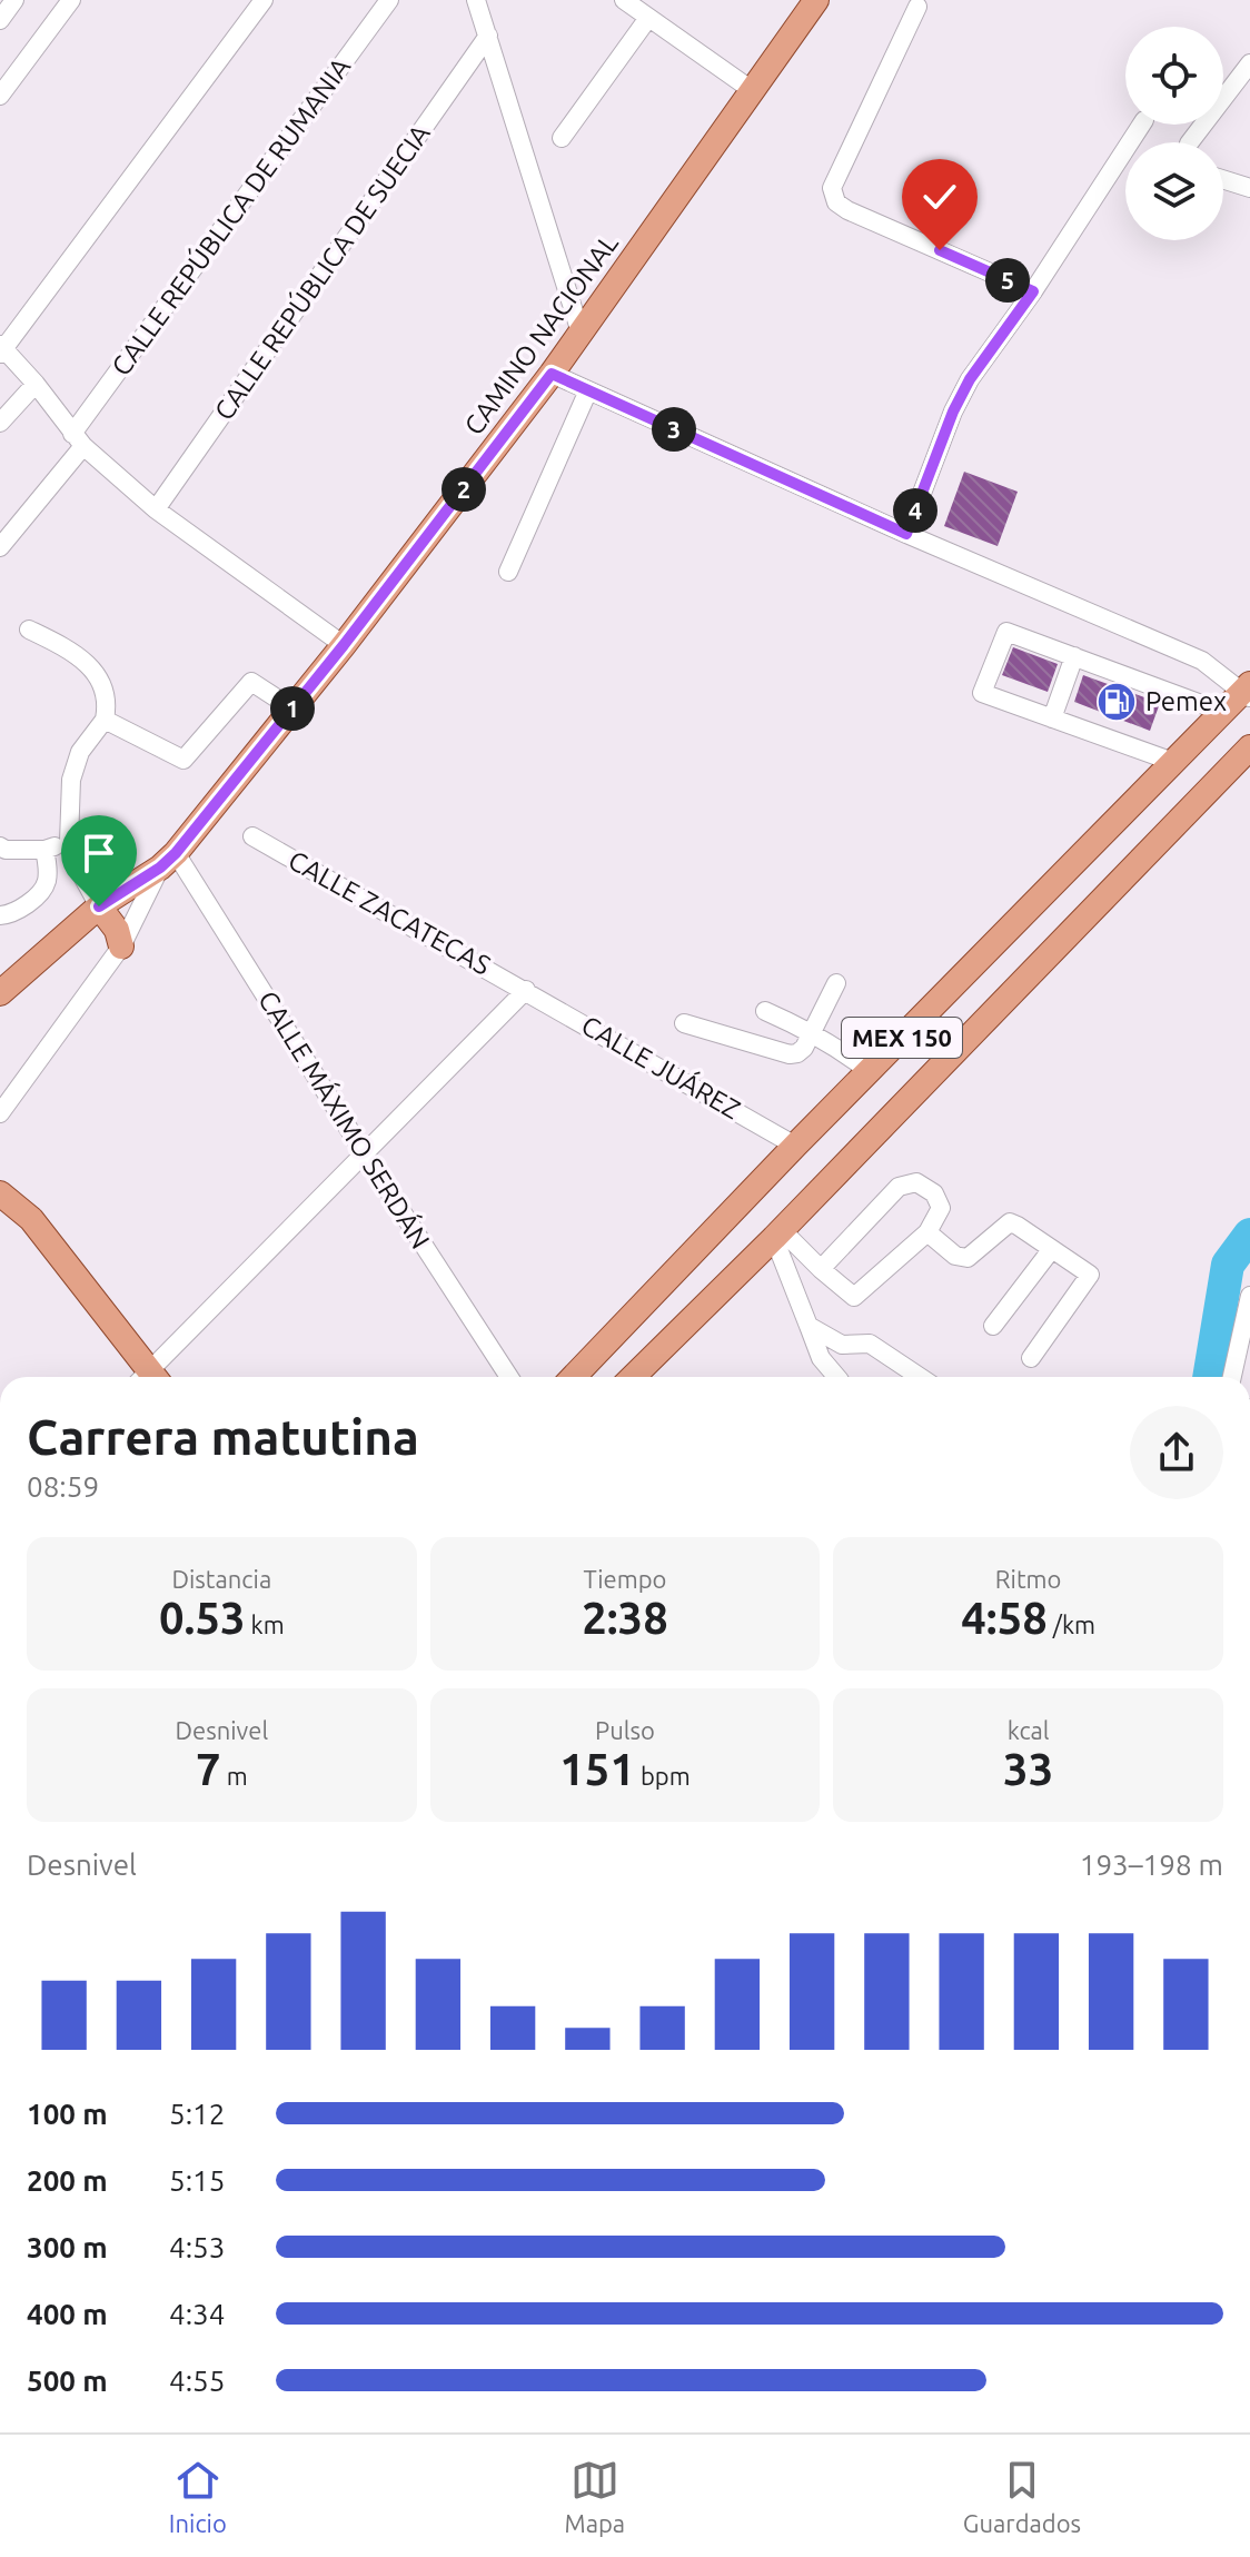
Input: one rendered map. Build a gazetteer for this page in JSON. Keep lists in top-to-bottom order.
{
  "streets": {
    "main road": ["CAMINO NACIONAL", "MEX 150"],
    "street": [
      "CALLE REPÚBLICA DE RUMANIA",
      "CALLE REPÚBLICA DE SUECIA",
      "CALLE ZACATECAS",
      "CALLE JUÁREZ",
      "CALLE MÁXIMO SERDÁN"
    ]
  },
  "crossings": [
    ["CAMINO NACIONAL", "CALLE MÁXIMO SERDÁN"],
    ["CALLE ZACATECAS", "CALLE JUÁREZ"],
    ["MEX 150", "CALLE JUÁREZ"]
  ],
  "places": {
    "fuel station": ["Pemex"]
  },
  "page": {
    "pins": [
      "5",
      "3",
      "2",
      "4",
      "1"
    ],
    "heading": ["Carrera matutina", "08:59"],
    "stats": [
      ["Distancia", "0.53 km"],
      ["Tiempo", "2:38"],
      ["Ritmo", "4:58 /km"],
      ["Desnivel", "7 m"],
      ["Pulso", "151 bpm"],
      ["kcal", "33"]
    ],
    "chart": ["Desnivel", "193–198 m"],
    "list": [
      {
        "name": "100 m",
        "note": "5:12"
      },
      {
        "name": "200 m",
        "note": "5:15"
      },
      {
        "name": "300 m",
        "note": "4:53"
      },
      {
        "name": "400 m",
        "note": "4:34"
      },
      {
        "name": "500 m",
        "note": "4:55"
      }
    ],
    "tabs": ["Inicio", "Mapa", "Guardados"]
  }
}
